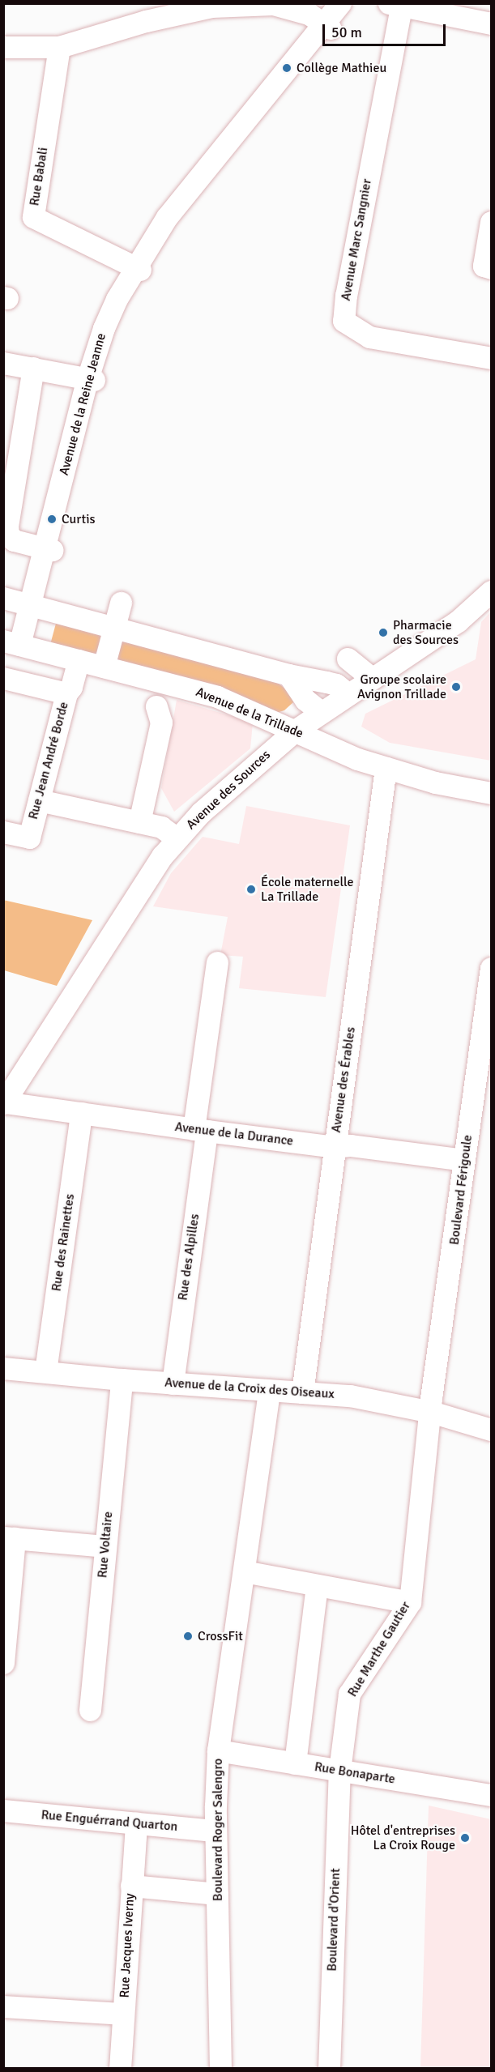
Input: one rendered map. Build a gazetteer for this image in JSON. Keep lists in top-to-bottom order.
{
  "streets": {
    "street": [
      "Rue Babali",
      "Avenue Marc Sangnier",
      "Avenue de la Reine Jeanne",
      "Avenue de la Trillade",
      "Rue Jean André Borde",
      "Avenue des Sources",
      "Avenue des Érables",
      "Avenue de la Durance",
      "Boulevard Férigoule",
      "Rue des Rainettes",
      "Rue des Alpilles",
      "Avenue de la Croix des Oiseaux",
      "Rue Voltaire",
      "Rue Marthe Gautier",
      "Rue Bonaparte",
      "Rue Enguérrand Quarton",
      "Boulevard Roger Salengro",
      "Boulevard d'Orient",
      "Rue Jacques Iverny"
    ]
  },
  "crossings": [
    ["Rue Babali", "Avenue de la Reine Jeanne"],
    ["Avenue de la Reine Jeanne", "Avenue de la Trillade"],
    ["Avenue de la Trillade", "Rue Jean André Borde"],
    ["Avenue de la Trillade", "Avenue des Sources"],
    ["Avenue de la Trillade", "Avenue des Érables"],
    ["Avenue des Sources", "Avenue de la Durance"],
    ["Avenue des Érables", "Avenue de la Durance"],
    ["Avenue des Érables", "Avenue de la Croix des Oiseaux"],
    ["Avenue de la Durance", "Boulevard Férigoule"],
    ["Avenue de la Durance", "Rue des Rainettes"],
    ["Avenue de la Durance", "Rue des Alpilles"],
    ["Boulevard Férigoule", "Avenue de la Croix des Oiseaux"],
    ["Boulevard Férigoule", "Rue Marthe Gautier"],
    ["Rue des Rainettes", "Avenue de la Croix des Oiseaux"],
    ["Rue des Alpilles", "Avenue de la Croix des Oiseaux"],
    ["Avenue de la Croix des Oiseaux", "Rue Voltaire"],
    ["Avenue de la Croix des Oiseaux", "Rue Marthe Gautier"],
    ["Avenue de la Croix des Oiseaux", "Boulevard Roger Salengro"],
    ["Rue Marthe Gautier", "Rue Bonaparte"],
    ["Rue Marthe Gautier", "Boulevard d'Orient"],
    ["Rue Bonaparte", "Boulevard Roger Salengro"],
    ["Rue Bonaparte", "Boulevard d'Orient"],
    ["Rue Enguérrand Quarton", "Boulevard Roger Salengro"],
    ["Rue Enguérrand Quarton", "Rue Jacques Iverny"]
  ],
  "places": [
    "Collège Mathieu",
    "Curtis",
    "Pharmacie des Sources",
    "Groupe scolaire Avignon Trillade",
    "École maternelle La Trillade",
    "CrossFit",
    "Hôtel d'entreprises La Croix Rouge"
  ],
  "scale_bar": "50 m"
}
